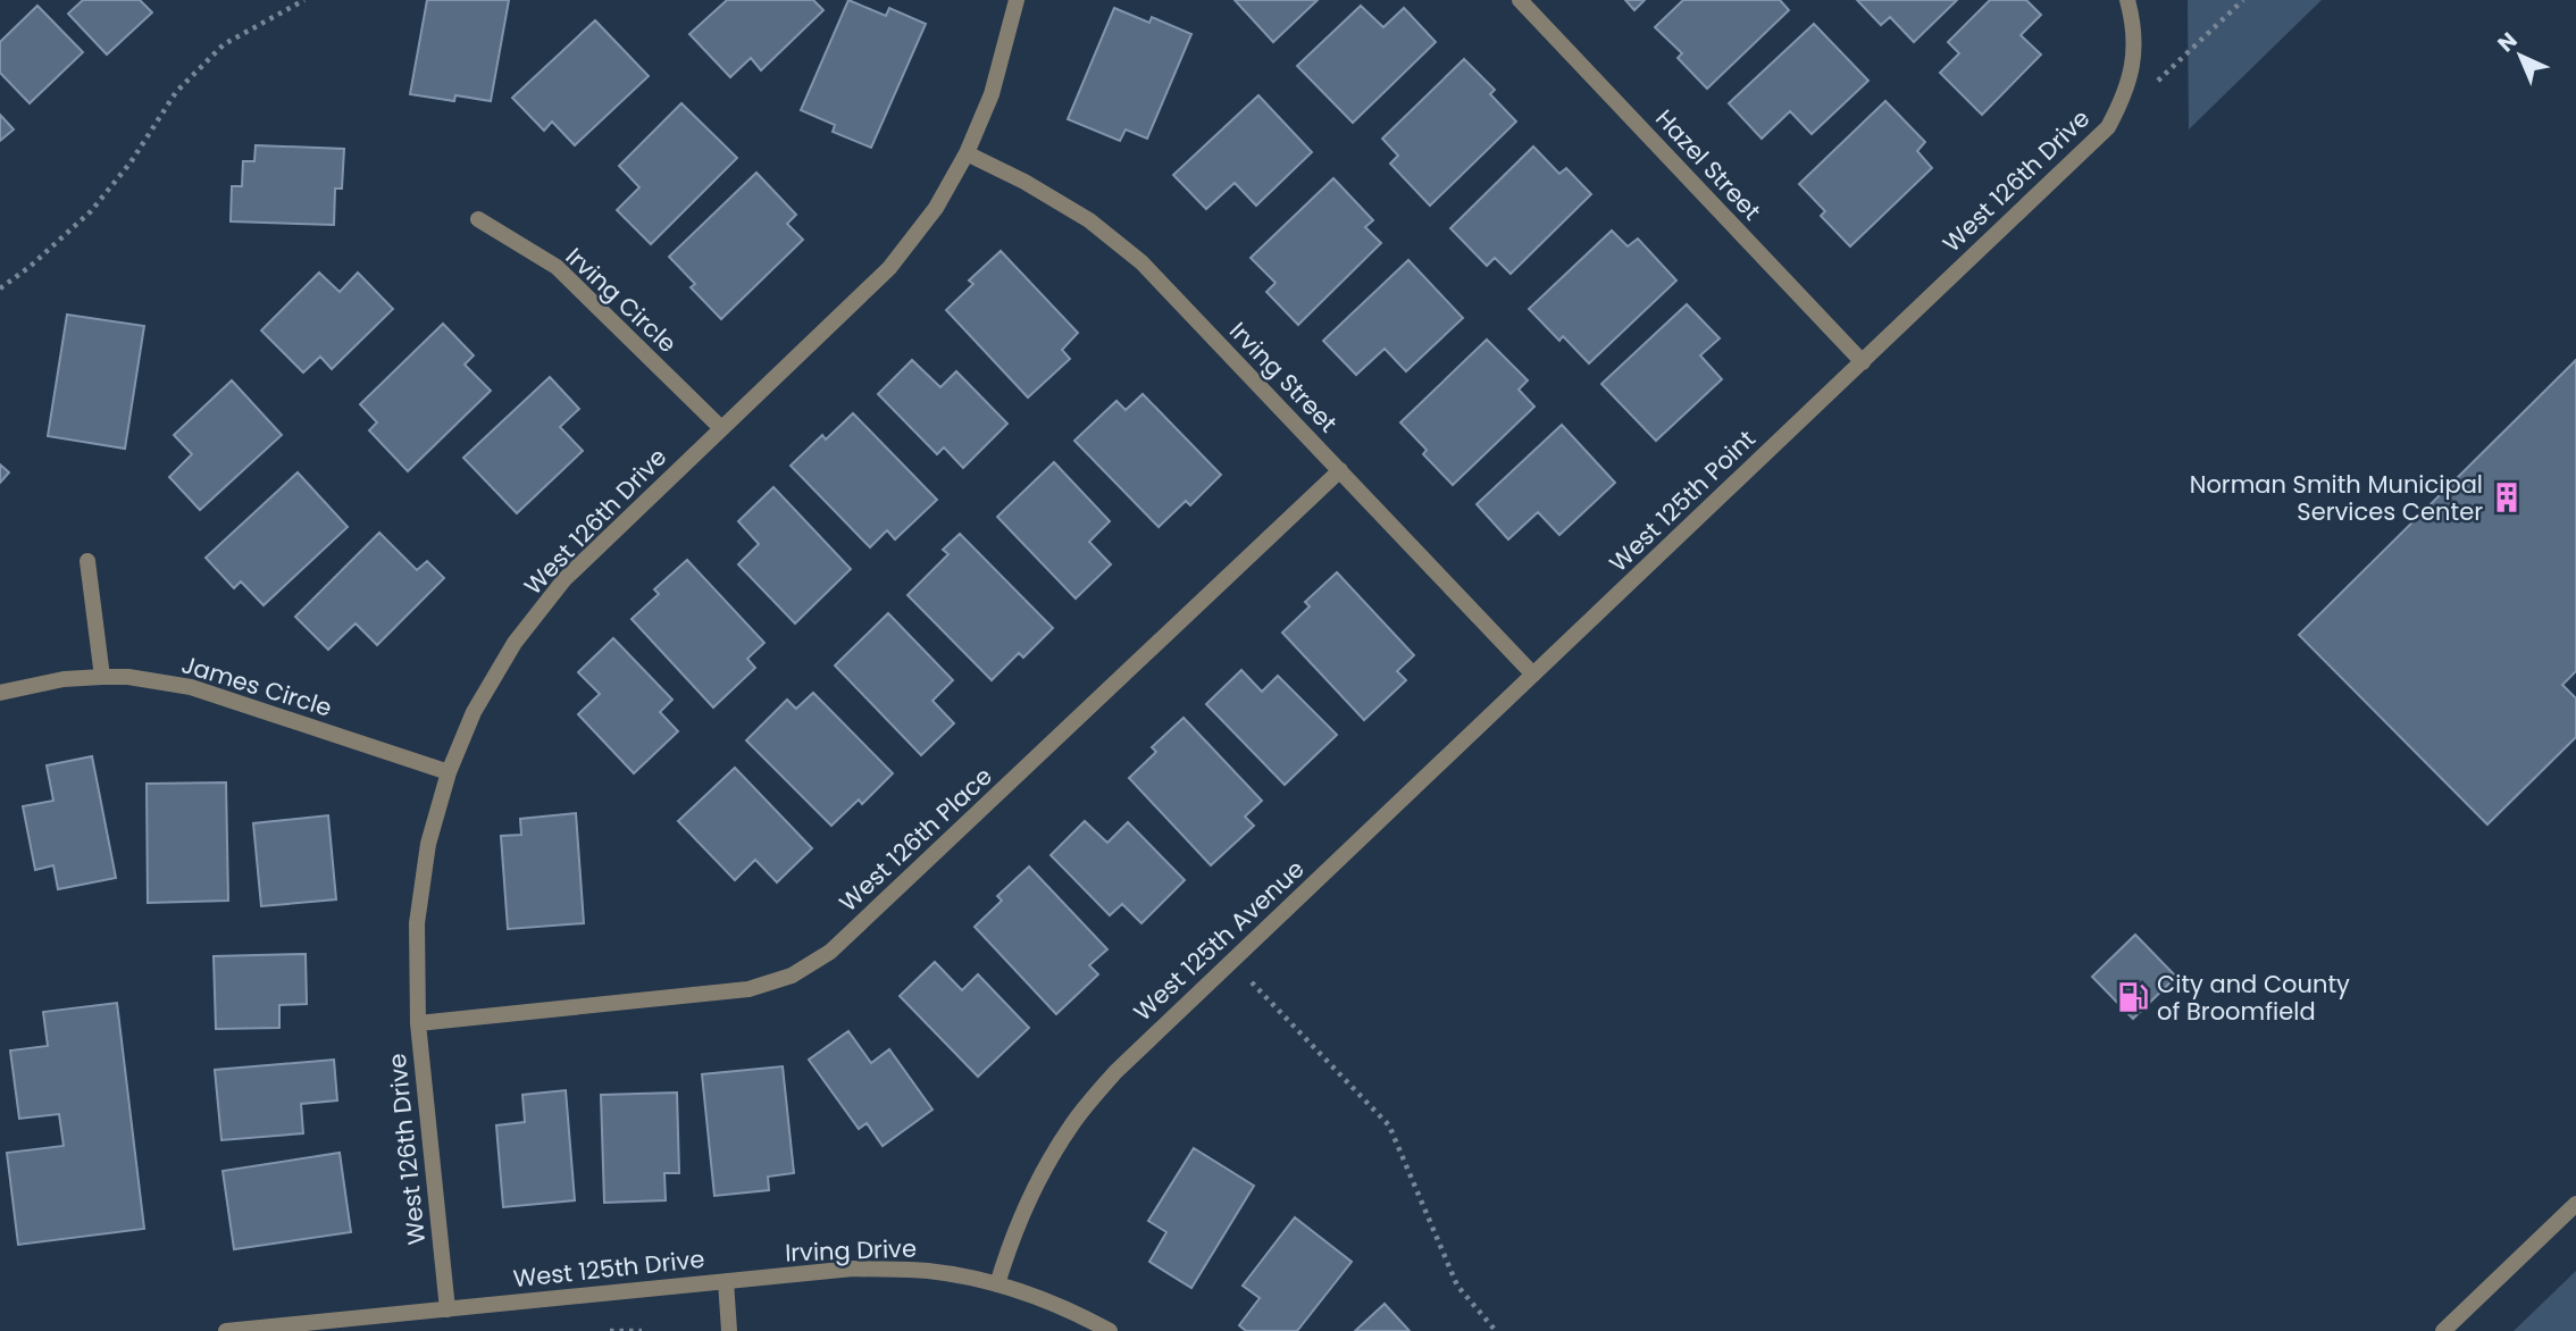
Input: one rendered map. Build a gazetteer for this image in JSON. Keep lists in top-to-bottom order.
{
  "streets": {
    "street": [
      "Hazel Street",
      "West 126th Drive",
      "Irving Circle",
      "Irving Street",
      "West 125th Point",
      "James Circle",
      "West 126th Place",
      "West 125th Avenue",
      "Irving Drive",
      "West 125th Drive"
    ]
  },
  "crossings": [
    ["Hazel Street", "West 126th Drive"],
    ["Hazel Street", "West 125th Point"],
    ["West 126th Drive", "Irving Circle"],
    ["West 126th Drive", "Irving Street"],
    ["West 126th Drive", "West 125th Point"],
    ["West 126th Drive", "James Circle"],
    ["West 126th Drive", "West 126th Place"],
    ["West 126th Drive", "West 125th Drive"],
    ["Irving Street", "West 125th Point"],
    ["Irving Street", "West 126th Place"],
    ["Irving Street", "West 125th Avenue"],
    ["West 125th Point", "West 125th Avenue"],
    ["West 125th Avenue", "Irving Drive"],
    ["Irving Drive", "West 125th Drive"]
  ],
  "places": {
    "building": ["Norman Smith Municipal Services Center"],
    "fuel station": ["City and County of Broomfield"]
  },
  "north": "top left"
}
